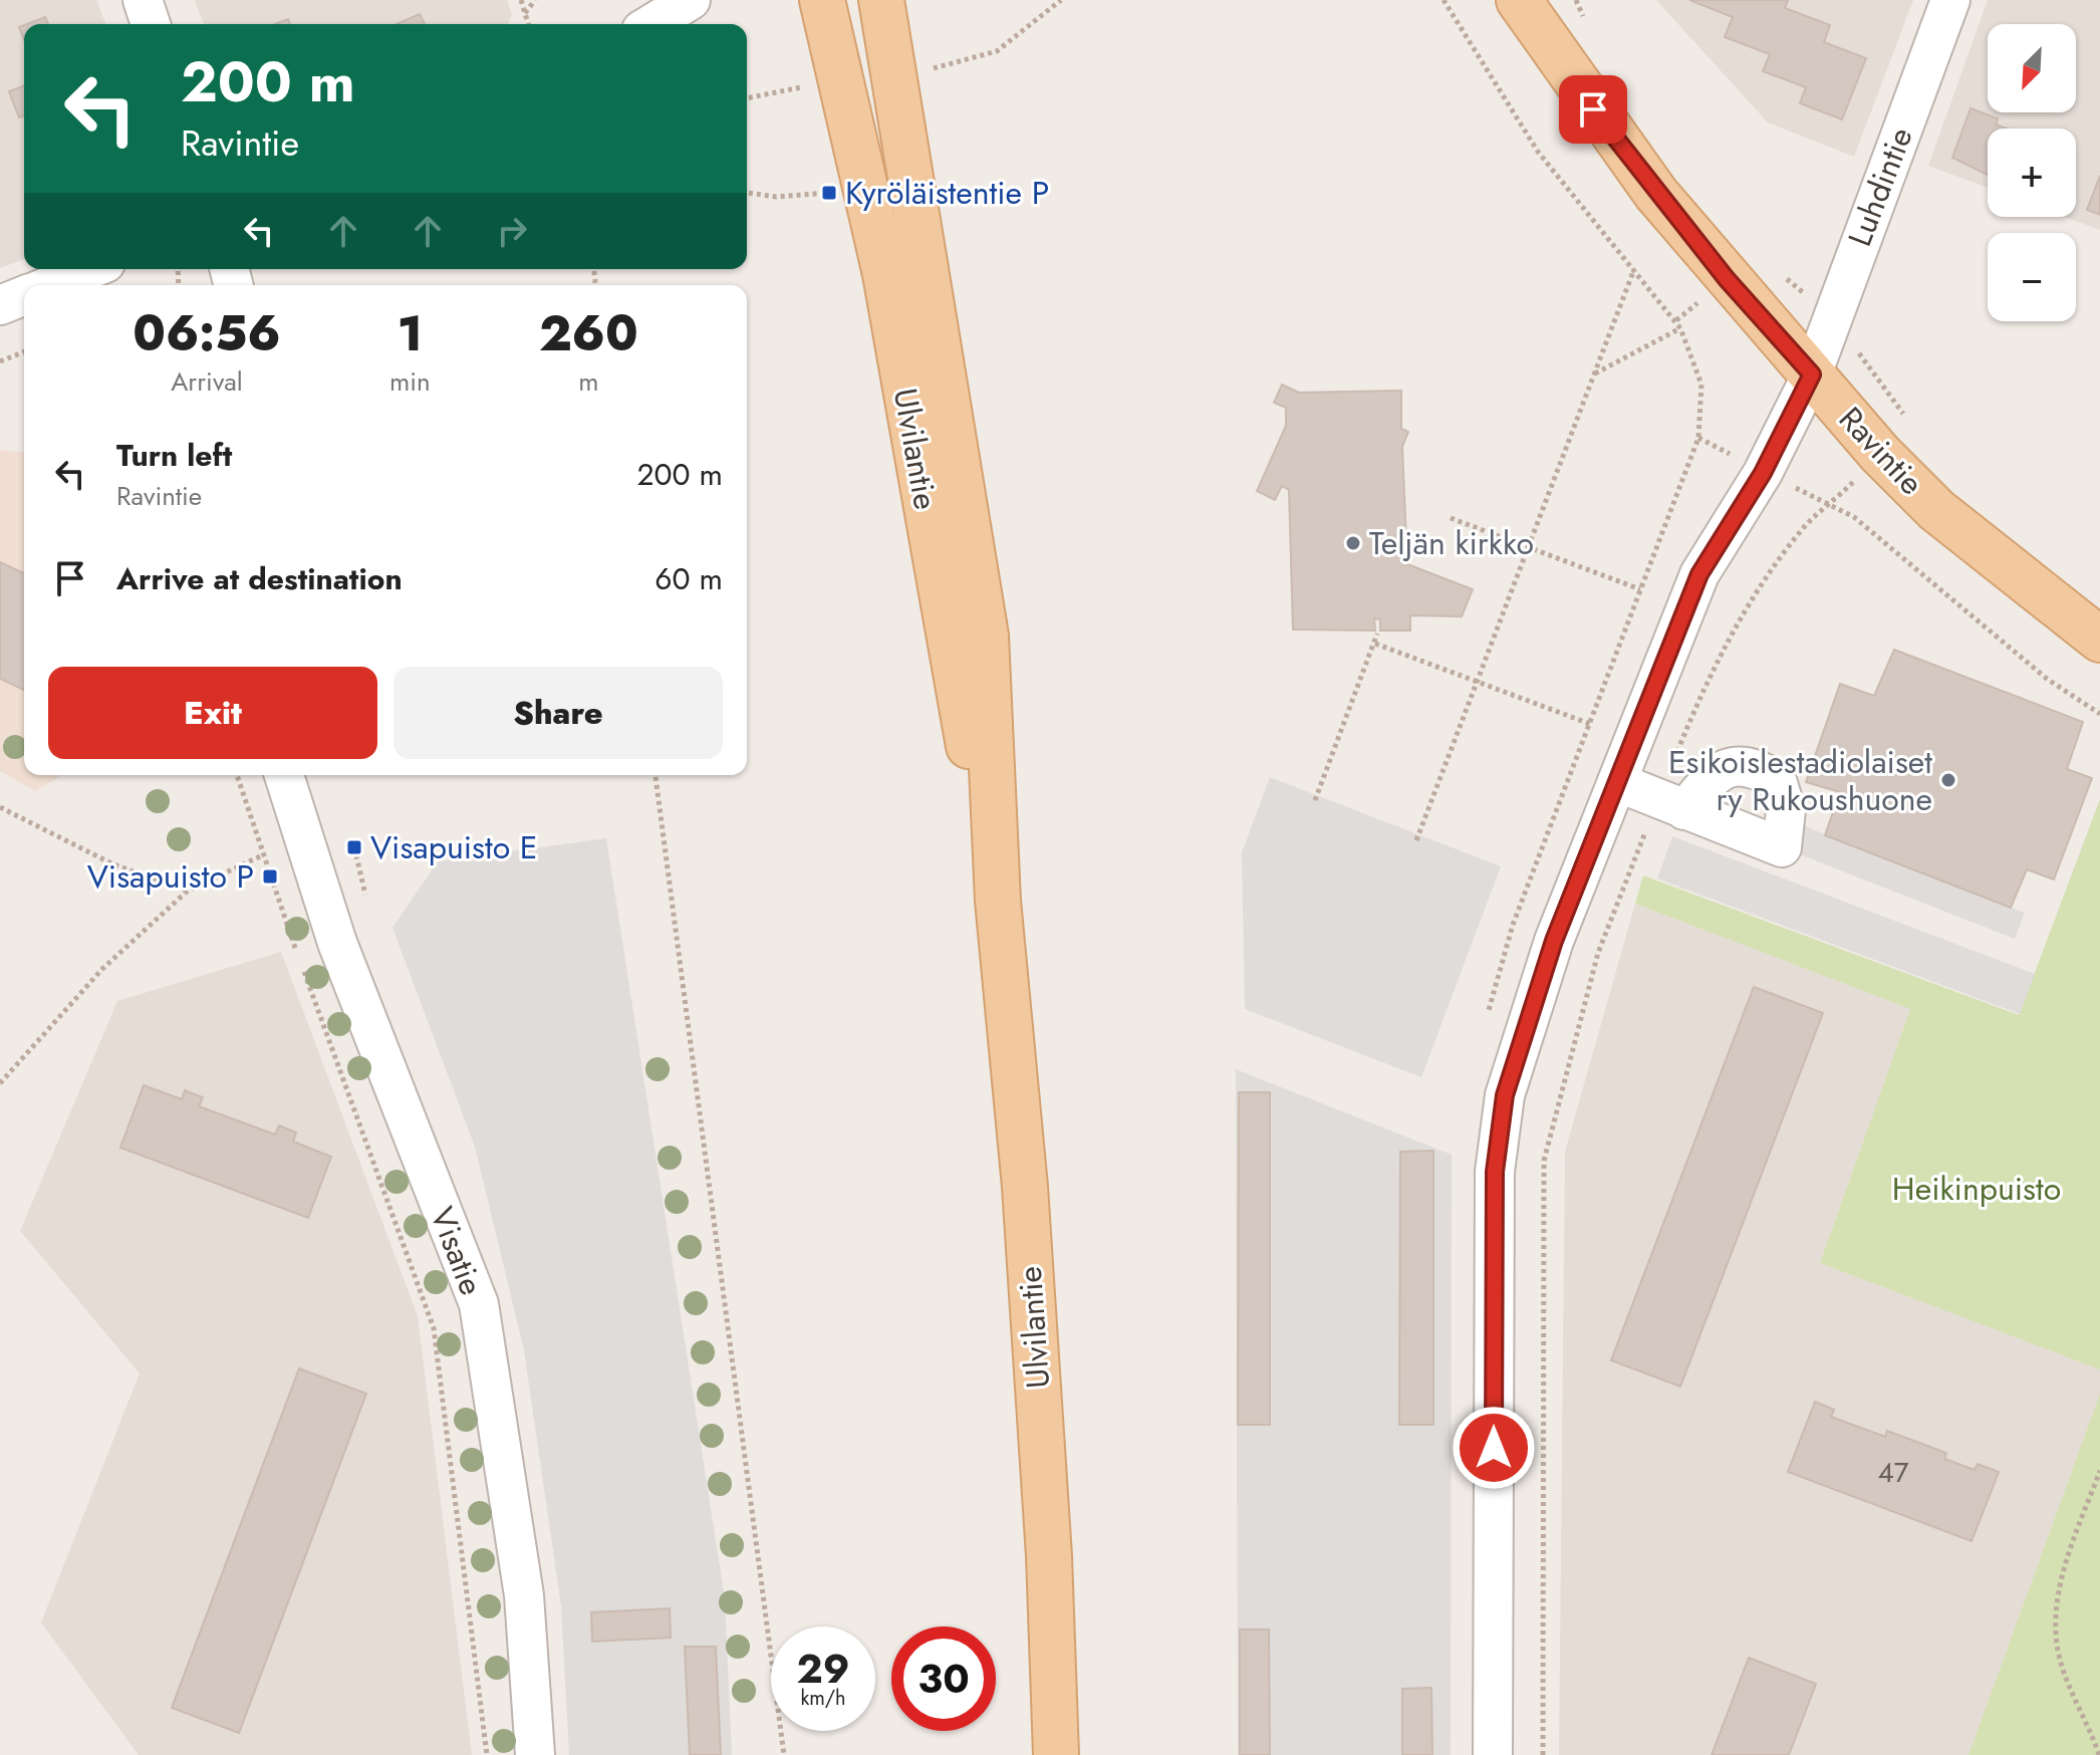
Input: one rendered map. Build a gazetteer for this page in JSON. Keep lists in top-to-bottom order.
{
  "streets": {
    "main road": ["Ulvilantie", "Ravintie"],
    "street": ["Luhdintie", "Visatie"]
  },
  "crossings": [
    ["Luhdintie", "Ravintie"]
  ],
  "parks": ["Heikinpuisto"],
  "places": {
    "transit": ["Kyröläistentie P", "Visapuisto E", "Visapuisto P"],
    "other": ["Teljän kirkko", "Esikoislestadiolaiset ry Rukoushuone"]
  },
  "house_numbers": ["47"],
  "north": "bottom left",
  "page": {
    "map_buttons": ["+", "−"],
    "turn": ["200 m", "Ravintie"],
    "eta": [
      "06:56",
      "Arrival",
      "1",
      "min",
      "260",
      "m"
    ],
    "list": [
      {
        "name": "Turn left",
        "note": "Ravintie",
        "value": "200 m"
      },
      {
        "name": "Arrive at destination",
        "value": "60 m"
      }
    ],
    "buttons": ["Exit", "Share"],
    "speed": "29 km/h",
    "limit": "30"
  }
}
